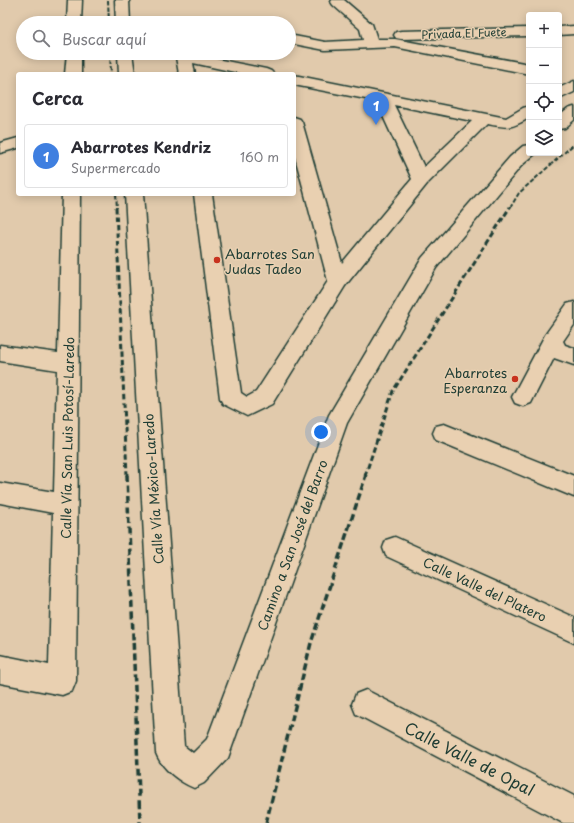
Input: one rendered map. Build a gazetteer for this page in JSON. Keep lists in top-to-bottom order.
{
  "streets": {
    "street": [
      "Privada El Fuete",
      "Calle Vía San Luis Potosí-Laredo",
      "Calle Vía México-Laredo",
      "Camino a San José del Barro",
      "Calle Valle del Platero",
      "Calle Valle de Opal"
    ]
  },
  "crossings": [
    ["Calle Vía México-Laredo", "Camino a San José del Barro"]
  ],
  "places": ["Abarrotes San Judas Tadeo", "Abarrotes Esperanza"],
  "page": {
    "map_buttons": ["+", "−"],
    "search": "Buscar aquí",
    "heading": "Cerca",
    "pins": "1",
    "list": [
      {
        "mark": "1",
        "name": "Abarrotes Kendriz",
        "note": "Supermercado",
        "value": "160 m"
      }
    ]
  }
}
